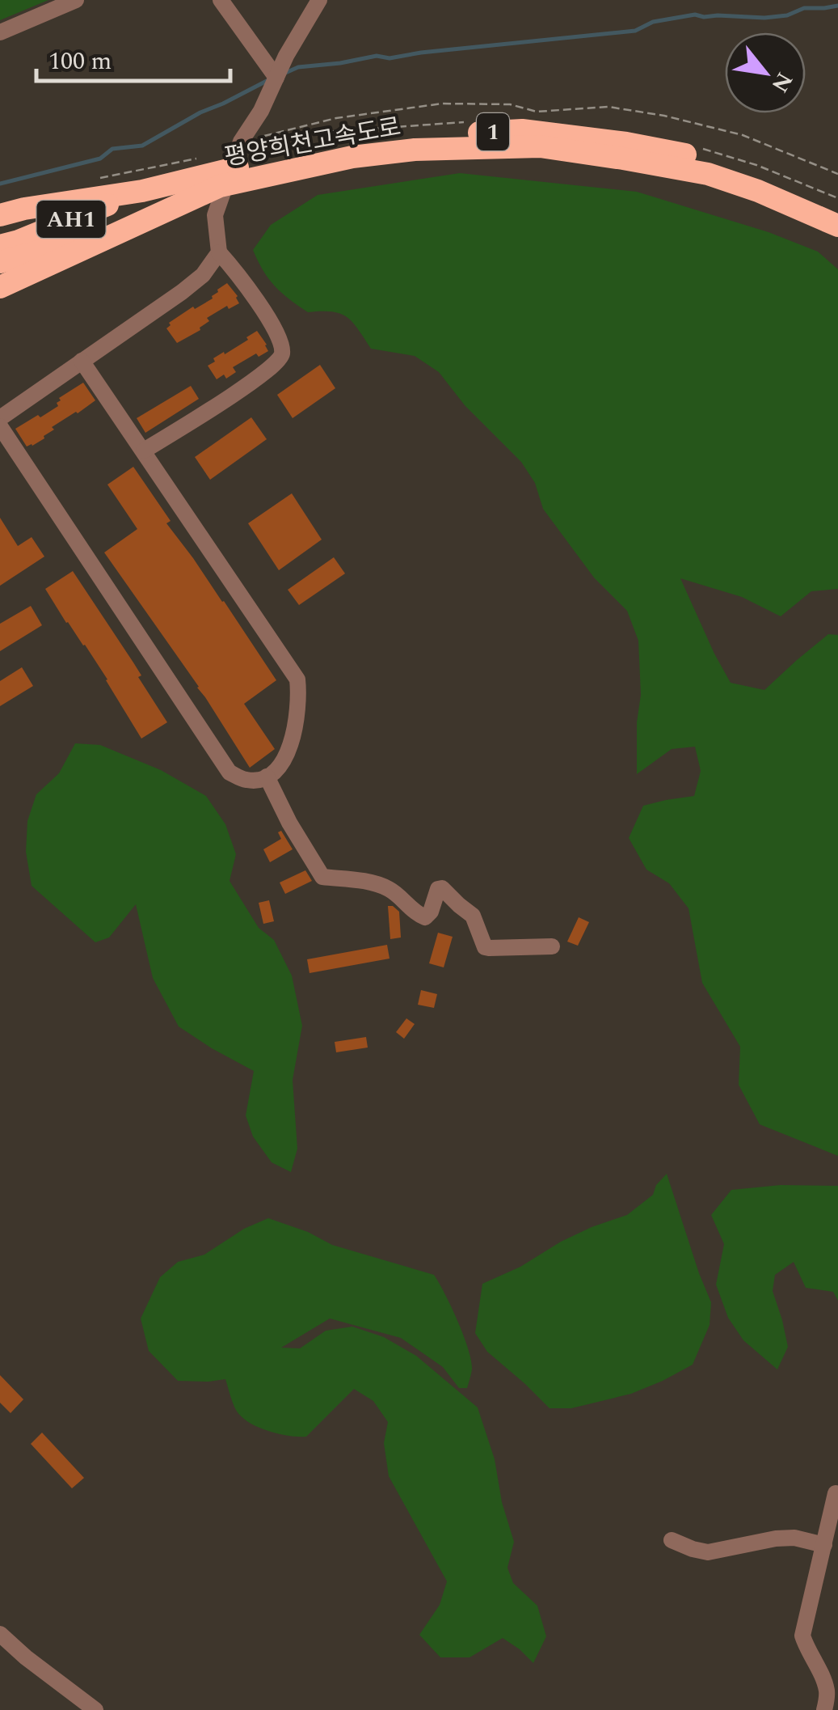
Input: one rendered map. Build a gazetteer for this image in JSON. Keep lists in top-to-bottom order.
{
  "streets": {
    "highway": ["1", "평양희천고속도로", "AH1"]
  },
  "crossings": [
    ["평양희천고속도로", "AH1"]
  ],
  "scale_bar": "100 m",
  "north": "bottom right"
}
